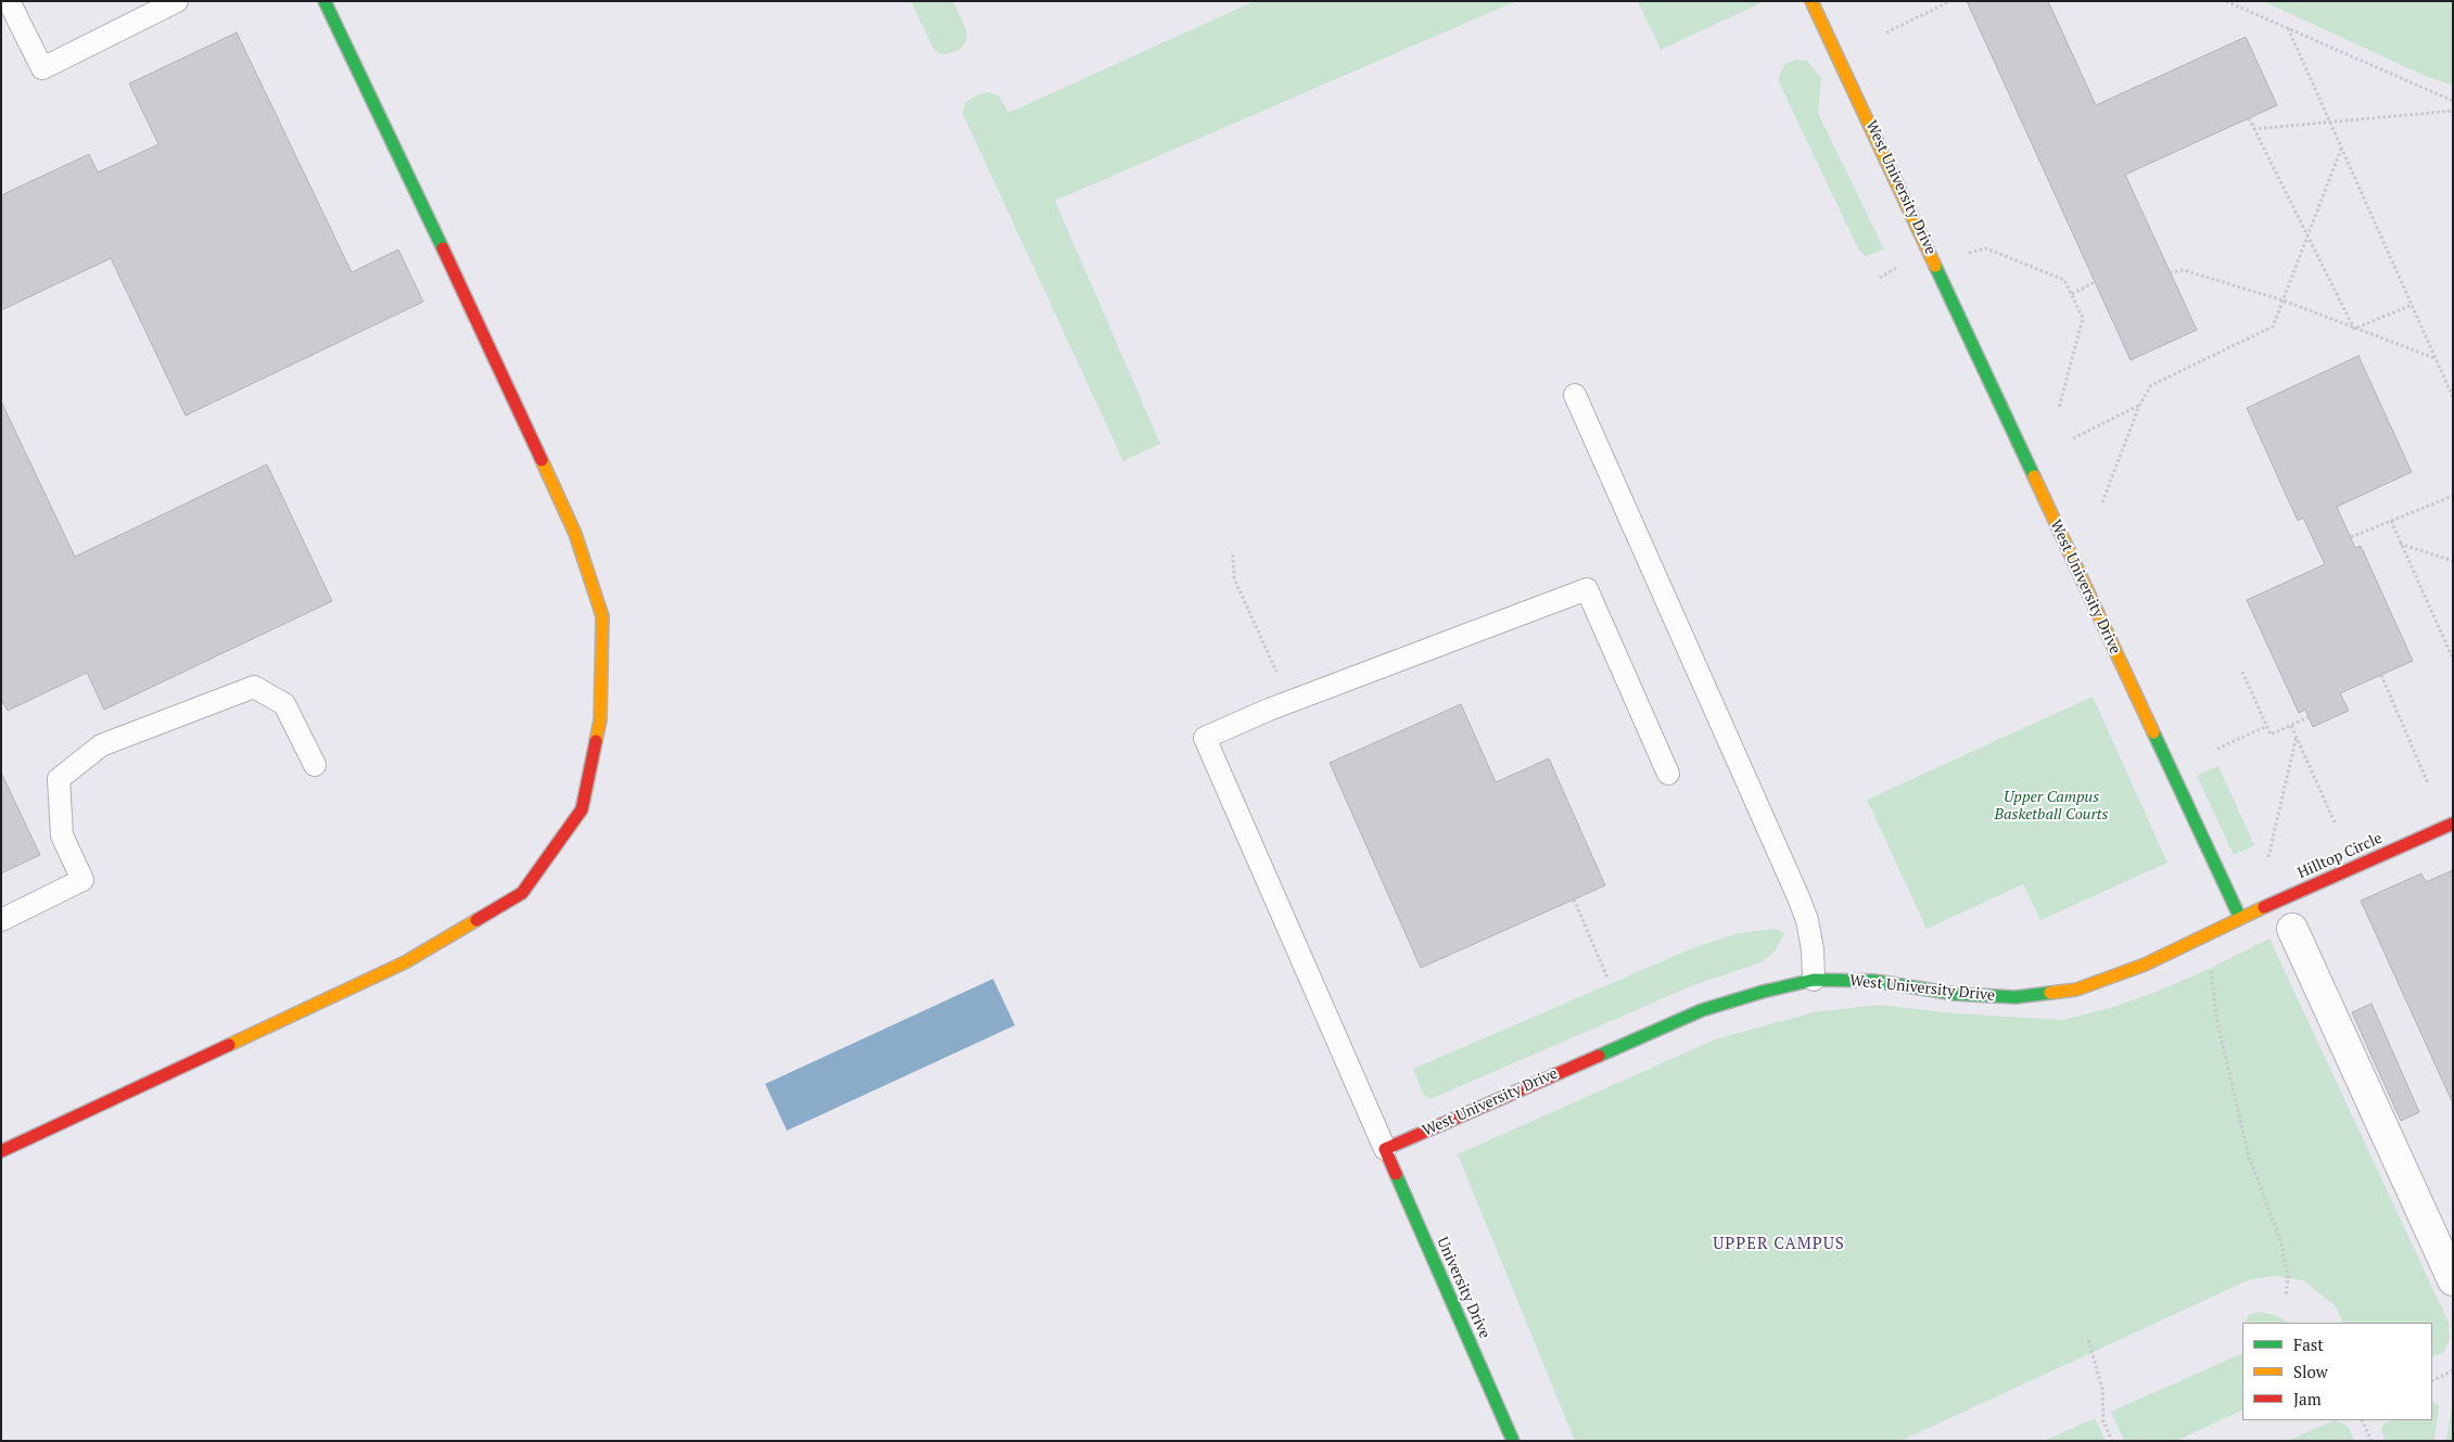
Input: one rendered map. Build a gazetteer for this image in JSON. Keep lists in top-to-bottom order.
{
  "streets": {
    "street": ["West University Drive", "Hilltop Circle", "University Drive"]
  },
  "crossings": [
    ["West University Drive", "Hilltop Circle"],
    ["West University Drive", "University Drive"]
  ],
  "districts": ["UPPER CAMPUS"],
  "parks": ["Upper Campus Basketball Courts"],
  "legend": ["Fast", "Slow", "Jam"]
}
